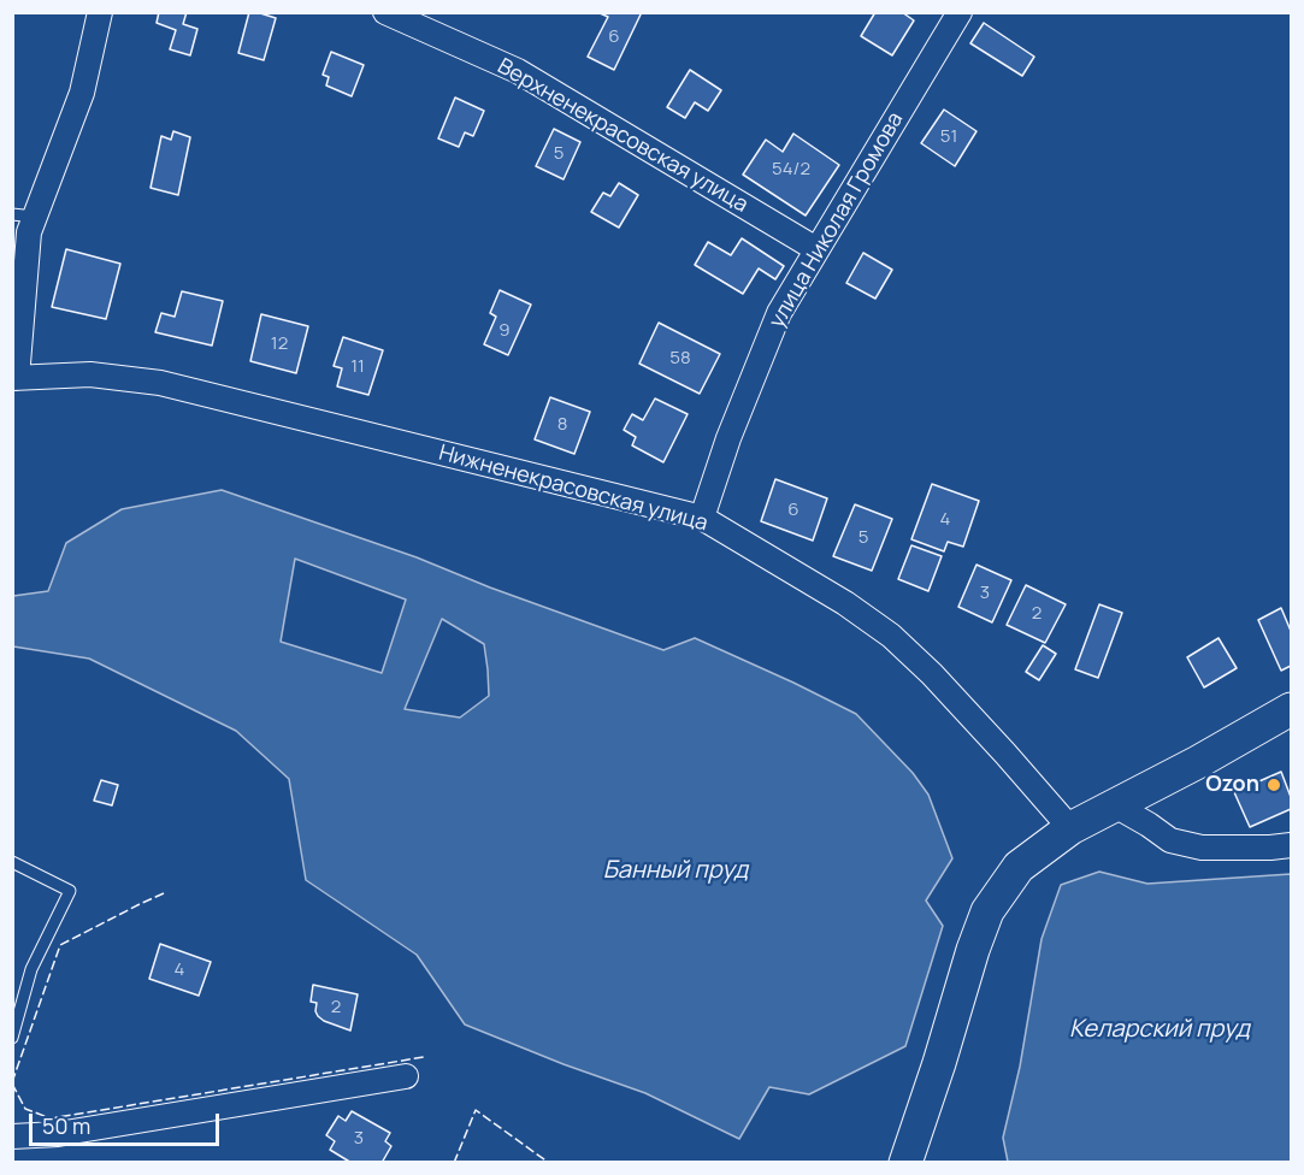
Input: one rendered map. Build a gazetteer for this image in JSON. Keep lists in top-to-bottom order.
{
  "streets": {
    "street": ["Верхненекрасовская улица", "улица Николая Громова", "Нижненекрасовская улица"]
  },
  "crossings": [
    ["Верхненекрасовская улица", "улица Николая Громова"],
    ["улица Николая Громова", "Нижненекрасовская улица"]
  ],
  "water": ["Банный пруд", "Келарский пруд"],
  "places": ["Ozon"],
  "house_numbers": [
    "6",
    "51",
    "5",
    "54/2",
    "9",
    "12",
    "58",
    "11",
    "8",
    "6",
    "4",
    "5",
    "3",
    "2",
    "4",
    "2",
    "3"
  ],
  "scale_bar": "50 m"
}
